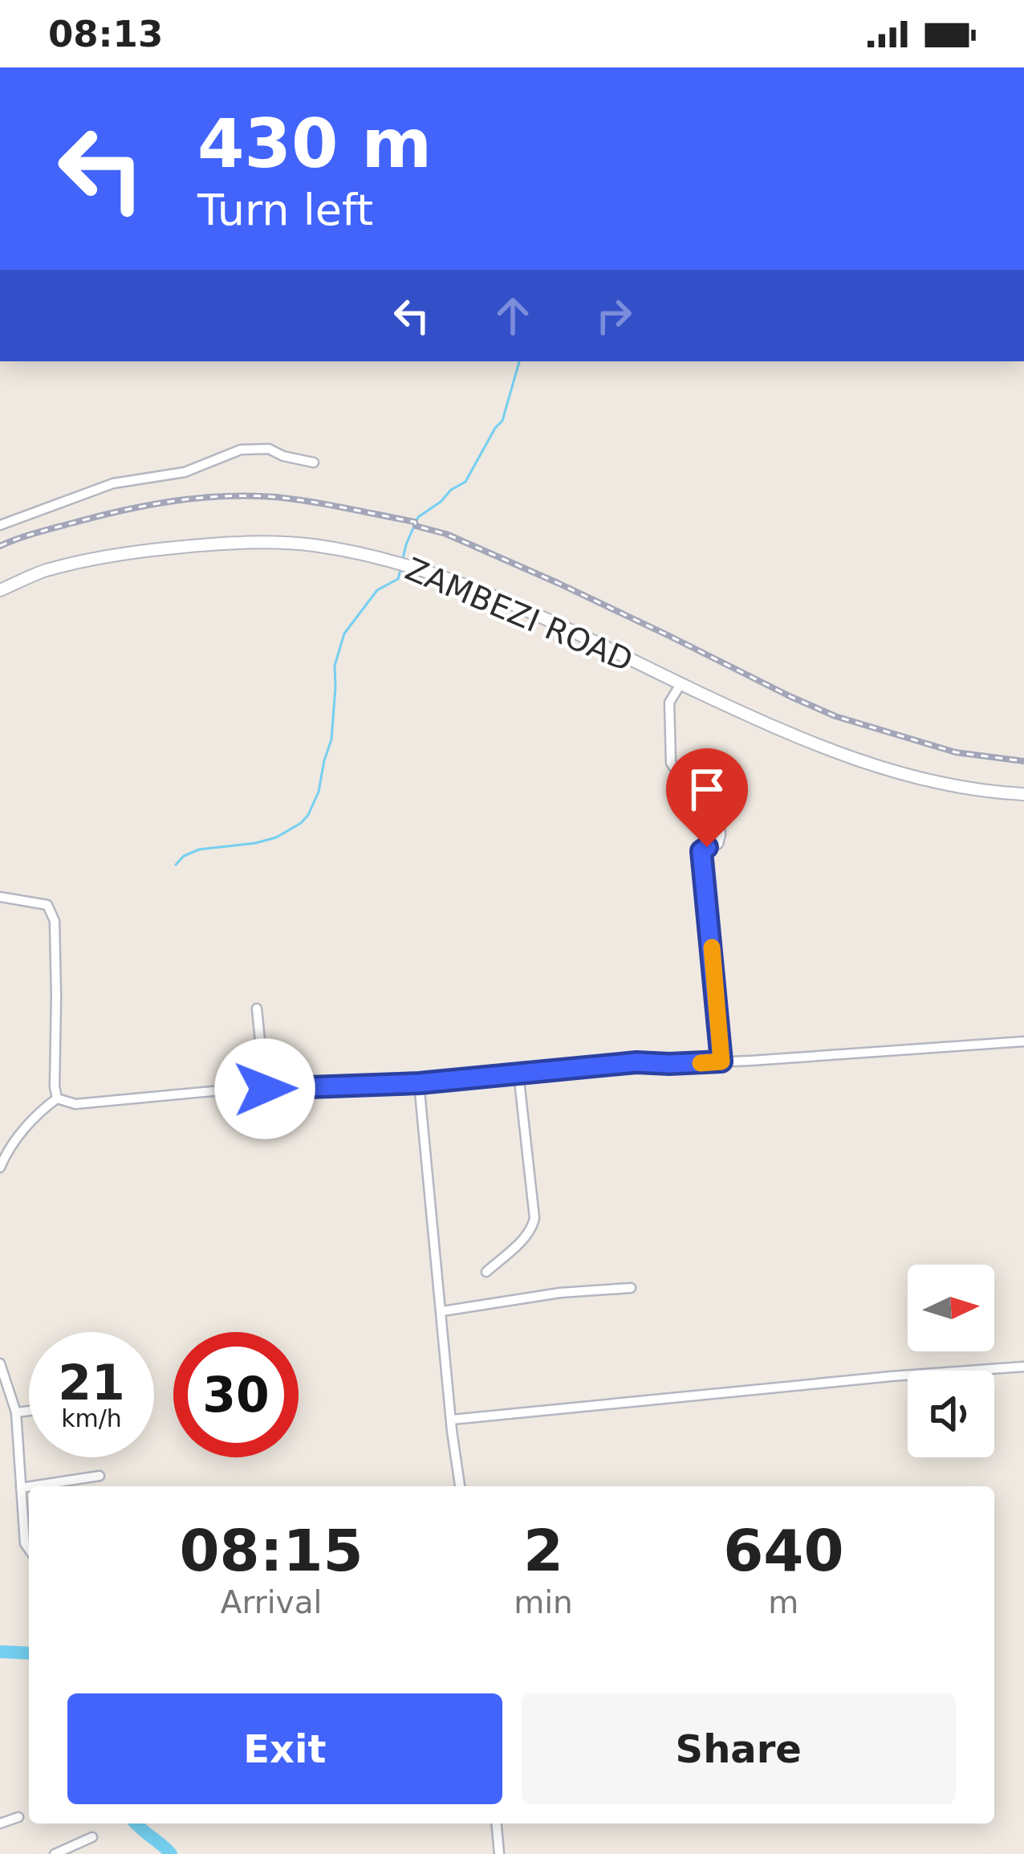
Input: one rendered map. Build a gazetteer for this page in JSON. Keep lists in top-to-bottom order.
{
  "streets": {
    "main road": ["ZAMBEZI ROAD"]
  },
  "north": "right",
  "page": {
    "status": "08:13",
    "turn": ["430 m", "Turn left"],
    "speed": "21 km/h",
    "limit": "30",
    "eta": [
      "08:15",
      "Arrival",
      "2",
      "min",
      "640",
      "m"
    ],
    "buttons": ["Exit", "Share"]
  }
}
